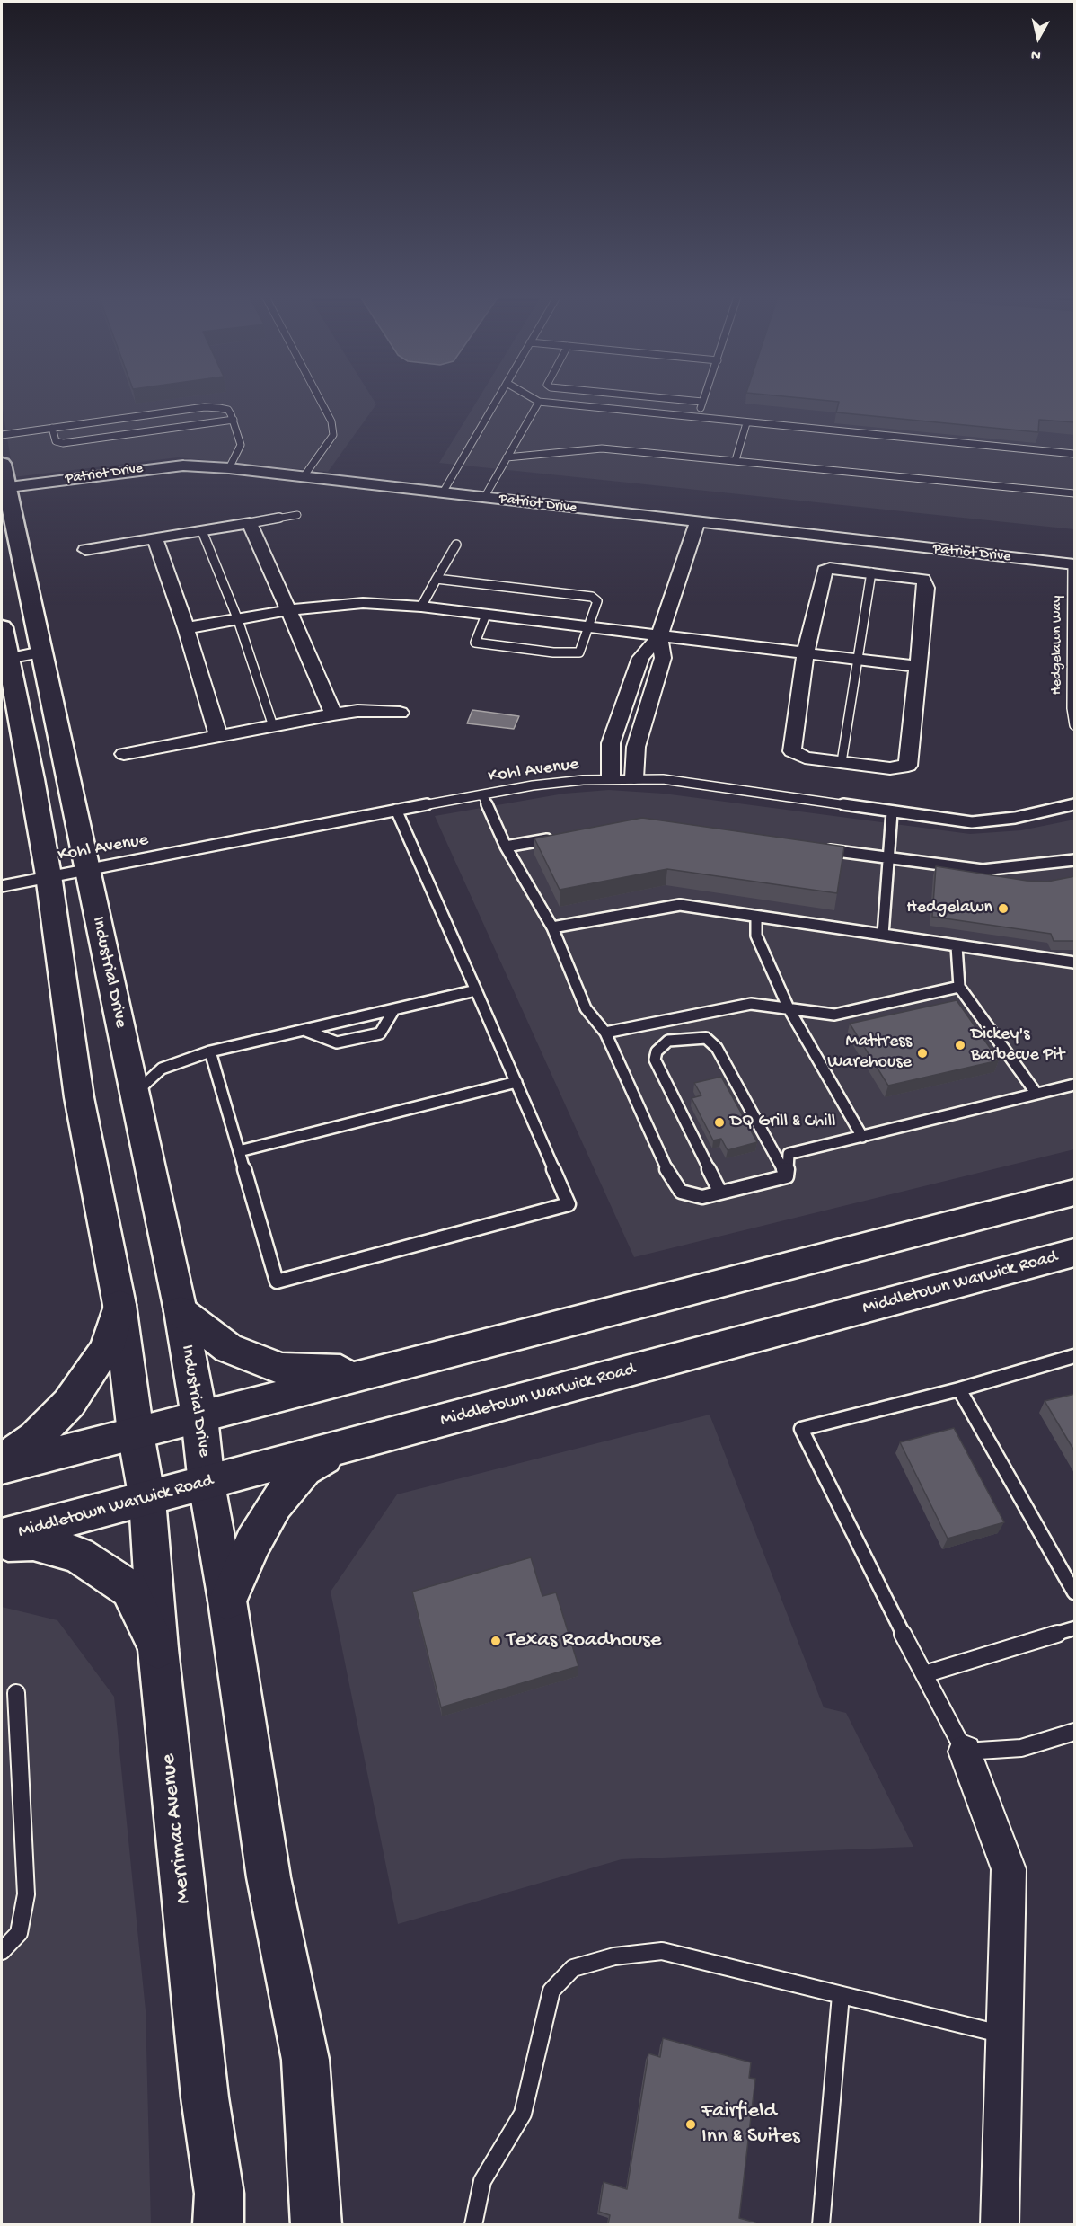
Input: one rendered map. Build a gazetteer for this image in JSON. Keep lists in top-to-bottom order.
{
  "streets": {
    "street": [
      "Patriot Drive",
      "Industrial Drive",
      "Middletown Warwick Road",
      "Merrimac Avenue"
    ],
    "lane": ["Hedgelawn Way", "Kohl Avenue"]
  },
  "crossings": [
    ["Patriot Drive", "Hedgelawn Way"],
    ["Patriot Drive", "Industrial Drive"],
    ["Kohl Avenue", "Industrial Drive"],
    ["Industrial Drive", "Middletown Warwick Road"],
    ["Middletown Warwick Road", "Merrimac Avenue"]
  ],
  "places": [
    "Hedgelawn",
    "Dickey's Barbecue Pit",
    "Mattress Warehouse",
    "DQ Grill & Chill",
    "Texas Roadhouse",
    "Fairfield Inn & Suites"
  ],
  "north": "bottom"
}
